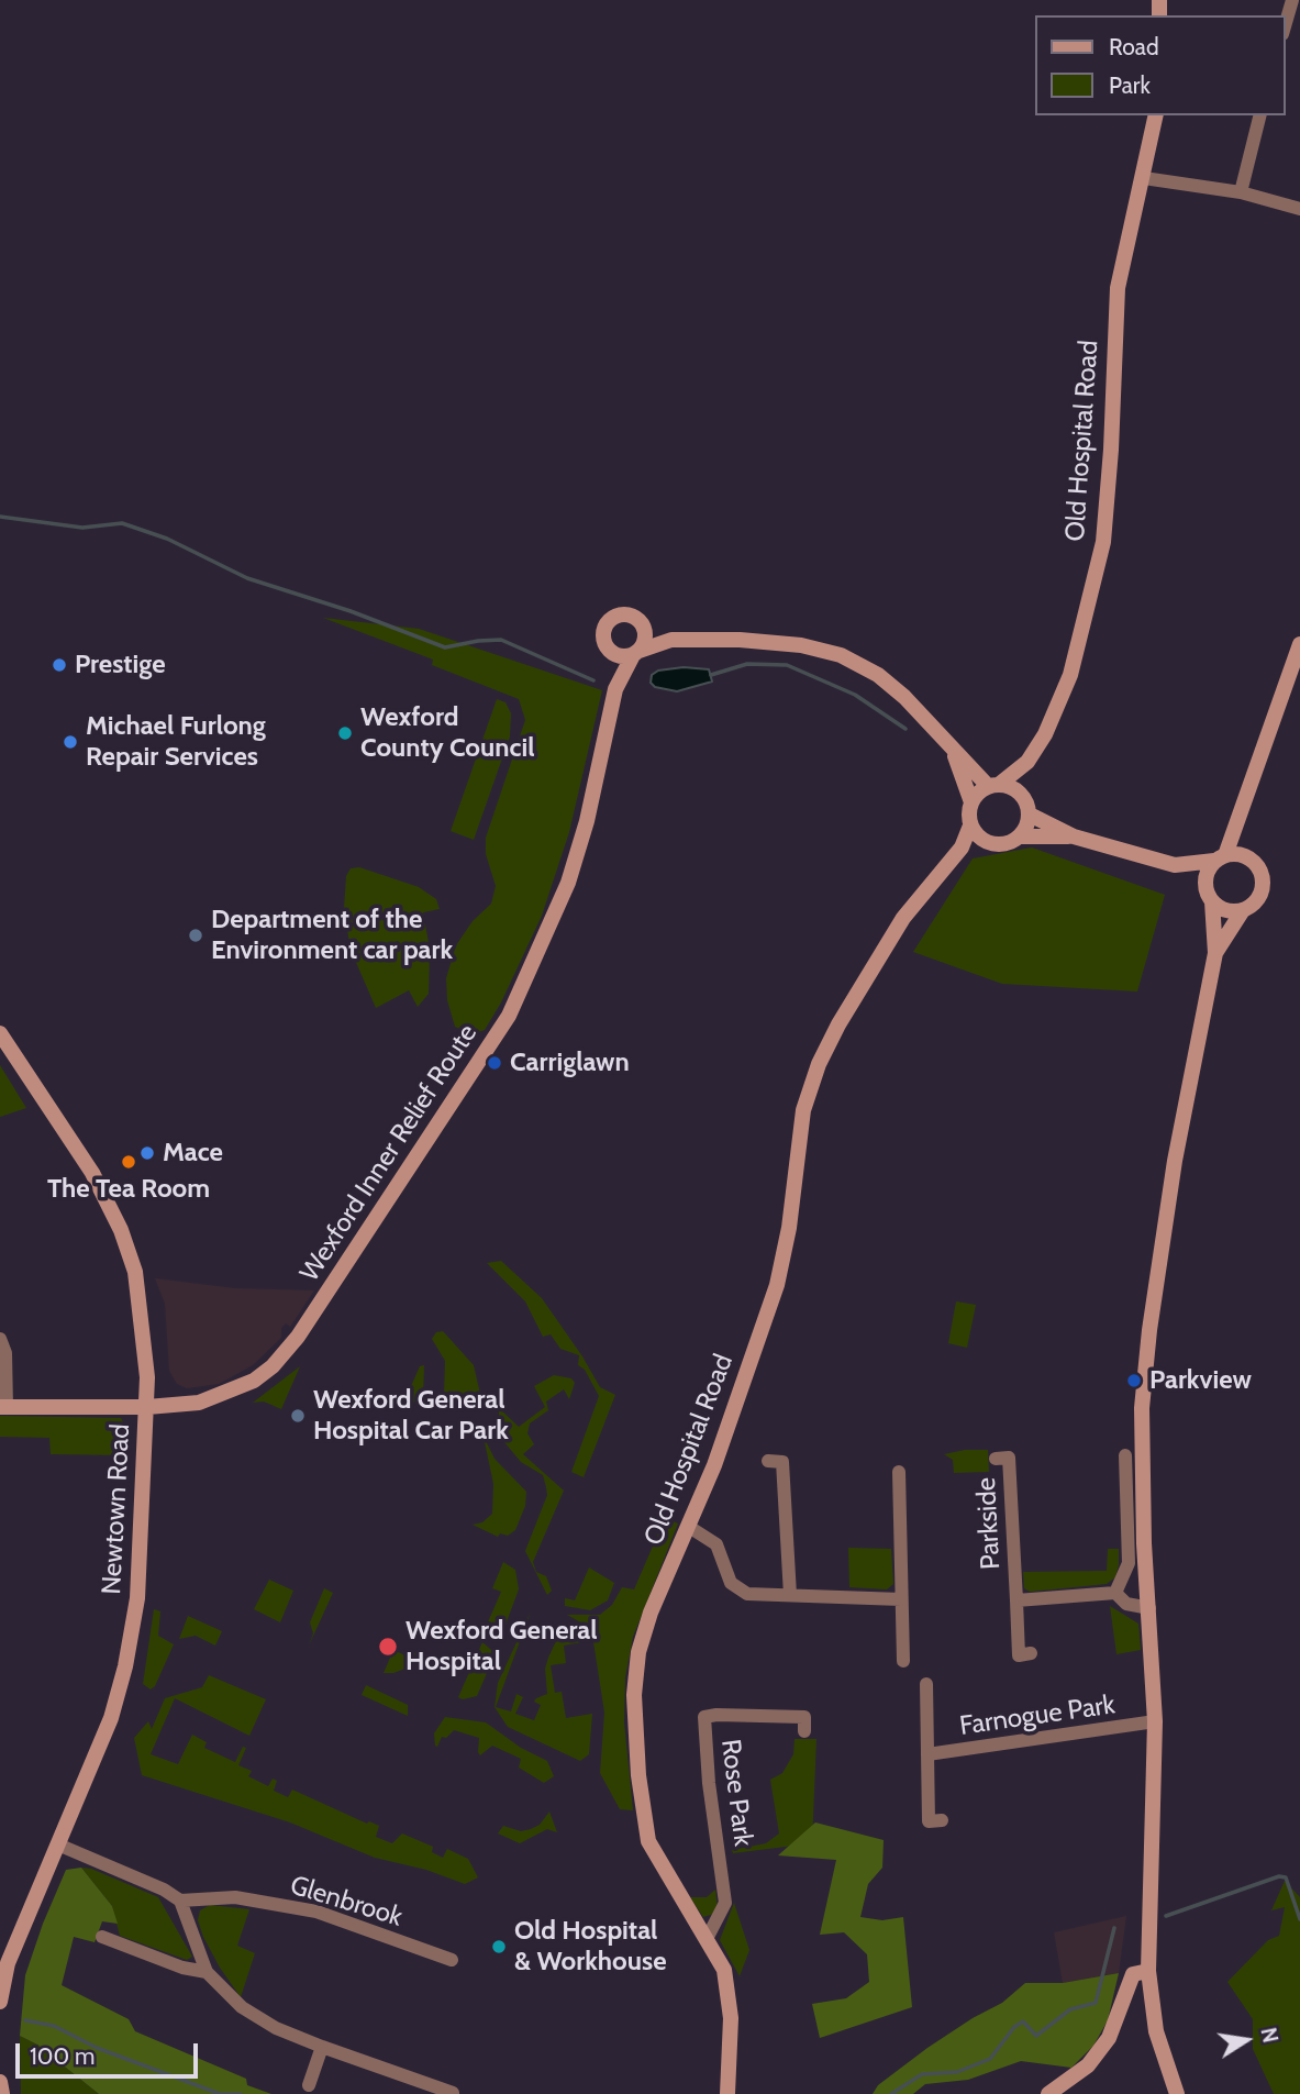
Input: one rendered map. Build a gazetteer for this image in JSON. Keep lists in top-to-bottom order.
{
  "streets": {
    "street": [
      "Old Hospital Road",
      "Wexford Inner Relief Route",
      "Newtown Road",
      "Parkside",
      "Farnogue Park",
      "Rose Park",
      "Glenbrook"
    ]
  },
  "crossings": [
    ["Old Hospital Road", "Rose Park"],
    ["Wexford Inner Relief Route", "Newtown Road"]
  ],
  "places": [
    "Prestige",
    "Wexford County Council",
    "Michael Furlong Repair Services",
    "Department of the Environment car park",
    "Carriglawn",
    "Mace",
    "The Tea Room",
    "Parkview",
    "Wexford General Hospital Car Park",
    "Wexford General Hospital",
    "Old Hospital & Workhouse"
  ],
  "legend": ["Road", "Park"],
  "scale_bar": "100 m",
  "north": "right"
}
